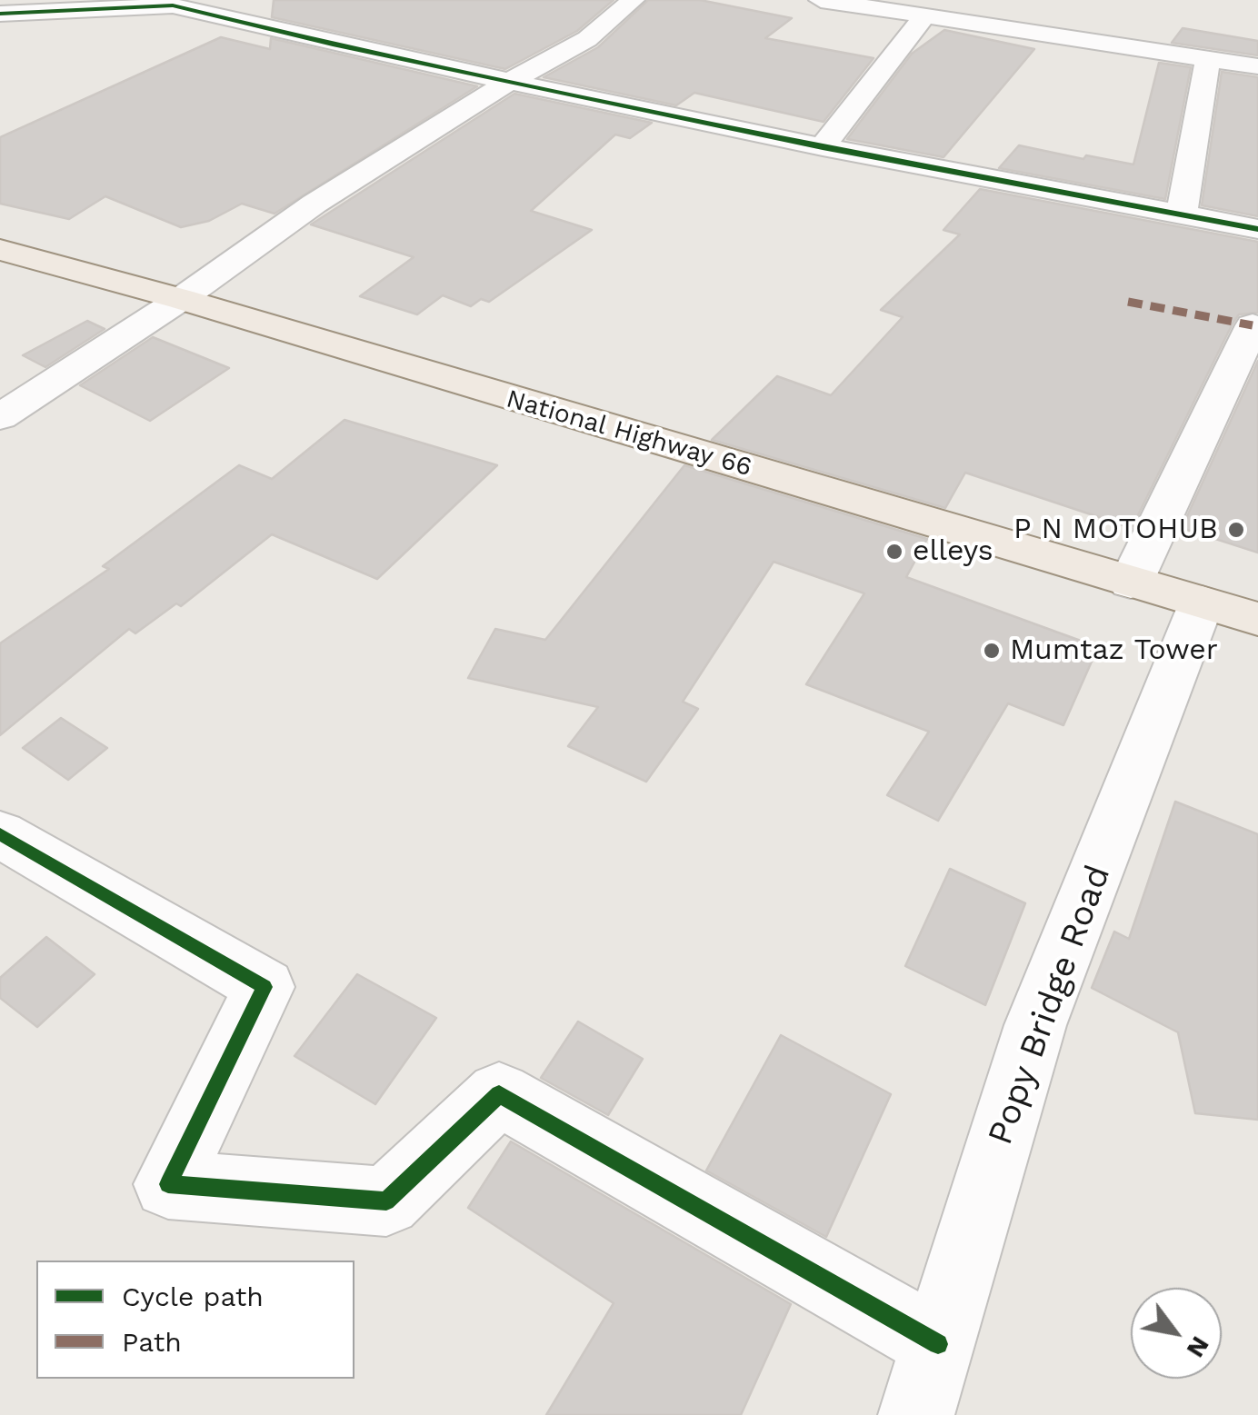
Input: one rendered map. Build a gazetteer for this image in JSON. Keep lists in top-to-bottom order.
{
  "streets": {
    "main road": ["National Highway 66"],
    "street": ["Popy Bridge Road"]
  },
  "crossings": [
    ["National Highway 66", "Popy Bridge Road"]
  ],
  "places": ["P N MOTOHUB", "elleys", "Mumtaz Tower"],
  "legend": ["Cycle path", "Path"],
  "north": "bottom right"
}
